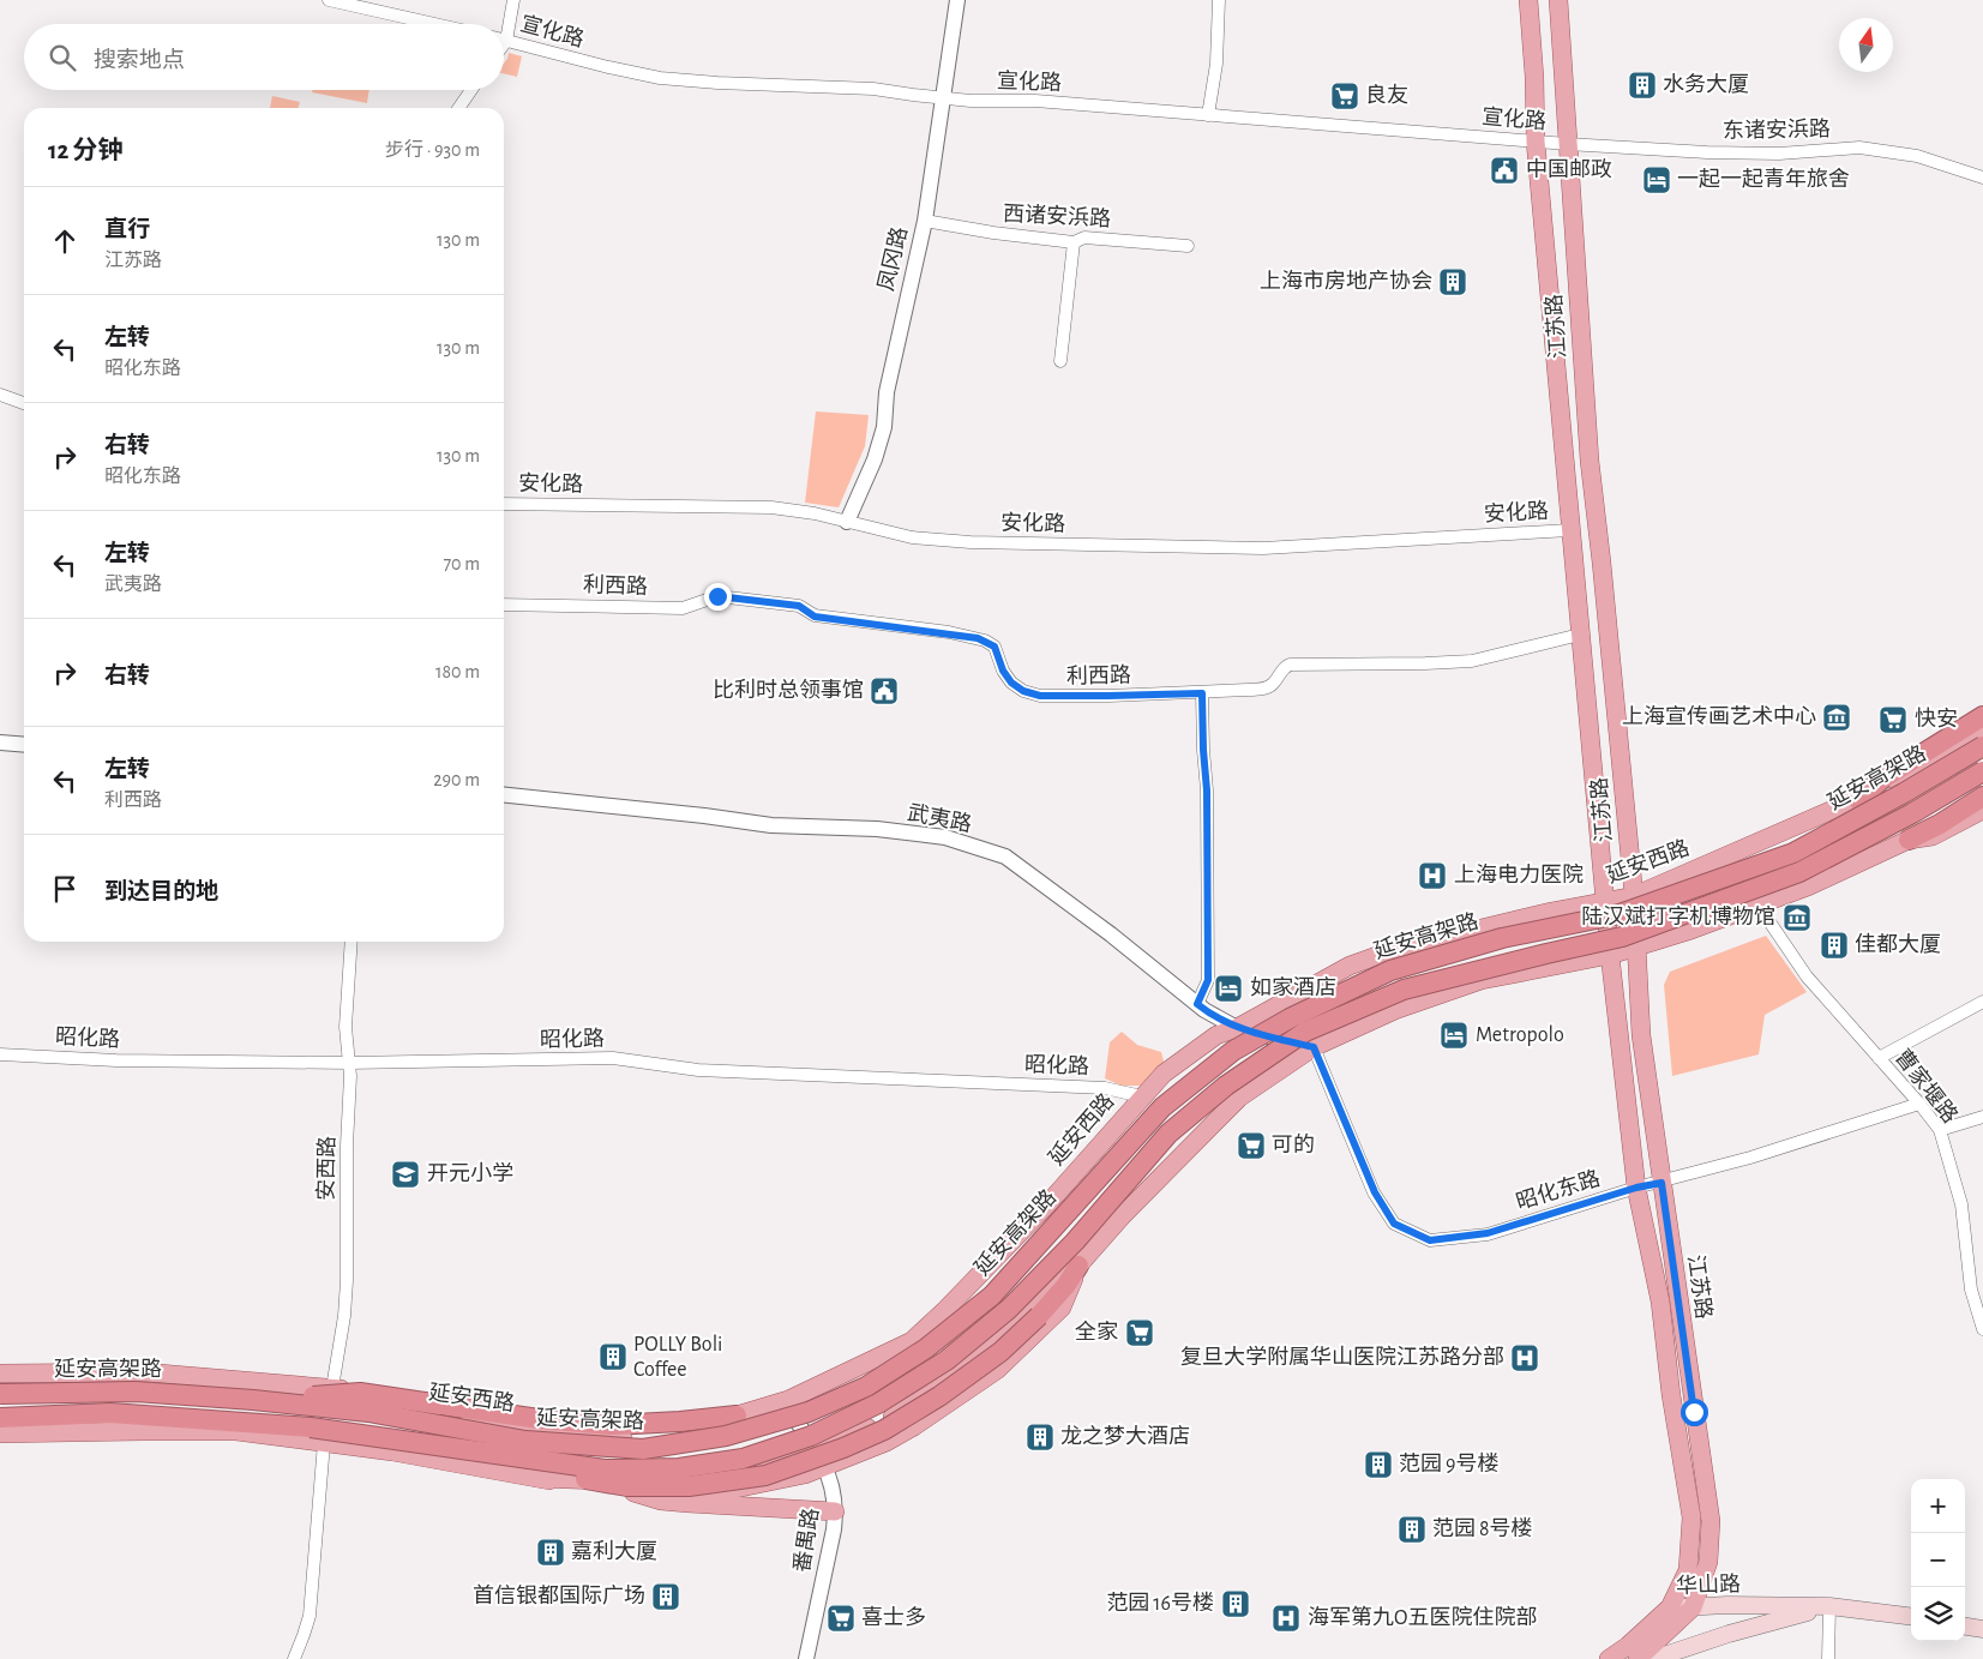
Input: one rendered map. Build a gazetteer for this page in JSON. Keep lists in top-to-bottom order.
{
  "streets": {
    "highway": ["延安高架路"],
    "main road": ["江苏路", "延安西路", "华山路"],
    "street": [
      "宣化路",
      "东诸安浜路",
      "西诸安浜路",
      "凤冈路",
      "安化路",
      "利西路",
      "武夷路",
      "昭化路",
      "曹家堰路",
      "安西路",
      "昭化东路",
      "番禺路"
    ]
  },
  "crossings": [
    ["宣化路", "东诸安浜路"],
    ["宣化路", "凤冈路"],
    ["宣化路", "江苏路"],
    ["东诸安浜路", "江苏路"],
    ["西诸安浜路", "凤冈路"],
    ["凤冈路", "安化路"],
    ["江苏路", "安化路"],
    ["江苏路", "利西路"],
    ["江苏路", "延安西路"],
    ["江苏路", "昭化东路"],
    ["江苏路", "华山路"],
    ["武夷路", "延安西路"],
    ["武夷路", "昭化东路"],
    ["延安西路", "昭化路"],
    ["延安西路", "安西路"],
    ["延安西路", "番禺路"],
    ["昭化路", "安西路"],
    ["曹家堰路", "昭化东路"]
  ],
  "places": {
    "building": [
      "水务大厦",
      "上海市房地产协会",
      "佳都大厦",
      "POLLY Boli Coffee",
      "龙之梦大酒店",
      "范园 9号楼",
      "范园 8号楼",
      "嘉利大厦",
      "首信银都国际广场",
      "范园 16号楼"
    ],
    "supermarket": [
      "良友",
      "快安",
      "可的",
      "全家",
      "喜士多"
    ],
    "public building": ["中国邮政", "比利时总领事馆"],
    "hotel": ["一起一起青年旅舍", "如家酒店", "Metropolo"],
    "museum": ["上海宣传画艺术中心", "陆汉斌打字机博物馆"],
    "hospital": ["上海电力医院", "复旦大学附属华山医院江苏路分部", "海军第九O五医院住院部"],
    "school or university": ["开元小学"]
  },
  "north": "top",
  "page": {
    "search": "搜索地点",
    "heading": ["12 分钟", "步行 · 930 m"],
    "list": [
      ["直行", "江苏路", "130 m"],
      ["左转", "昭化东路", "130 m"],
      ["右转", "昭化东路", "130 m"],
      ["左转", "武夷路", "70 m"],
      ["右转", "180 m"],
      ["左转", "利西路", "290 m"],
      "到达目的地"
    ],
    "map_buttons": ["+", "−"]
  }
}
